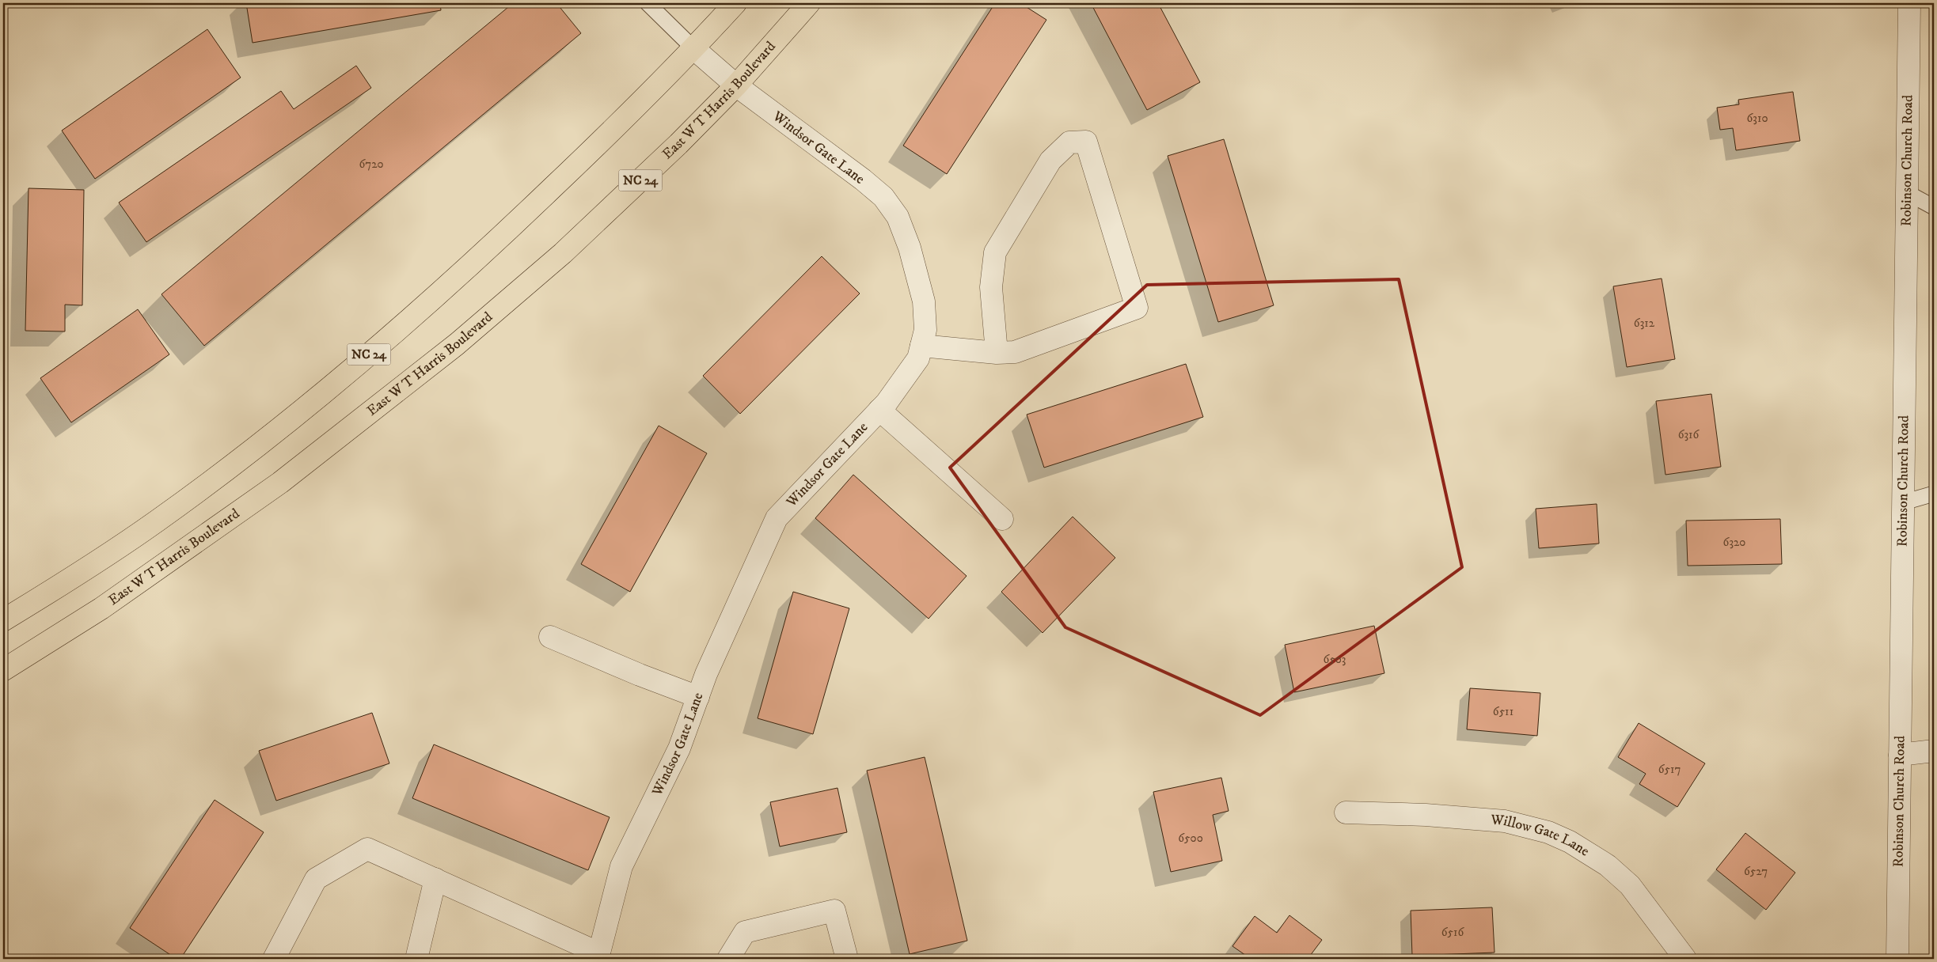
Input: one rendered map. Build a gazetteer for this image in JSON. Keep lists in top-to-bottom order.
{
  "streets": {
    "main road": ["East W T Harris Boulevard", "NC 24"],
    "street": ["Windsor Gate Lane", "Robinson Church Road", "Willow Gate Lane"]
  },
  "crossings": [
    ["East W T Harris Boulevard", "Windsor Gate Lane"],
    ["Windsor Gate Lane", "NC 24"]
  ],
  "house_numbers": [
    "6310",
    "6720",
    "6312",
    "6316",
    "6320",
    "6503",
    "6511",
    "6517",
    "6500",
    "6527",
    "6516"
  ]
}
